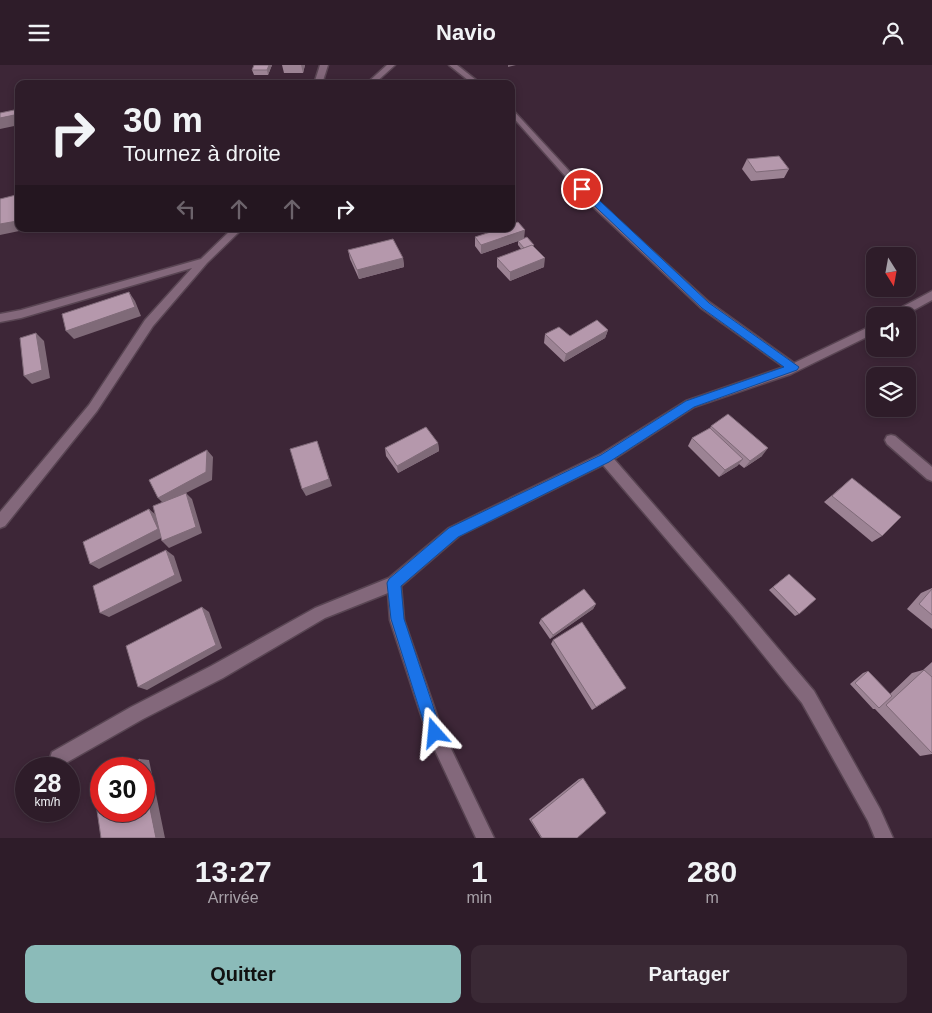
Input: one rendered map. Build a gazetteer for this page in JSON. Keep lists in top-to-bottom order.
{
  "north": "bottom",
  "page": {
    "header": "Navio",
    "turn": ["30 m", "Tournez à droite"],
    "speed": "28 km/h",
    "limit": "30",
    "eta": [
      "13:27",
      "Arrivée",
      "1",
      "min",
      "280",
      "m"
    ],
    "buttons": ["Quitter", "Partager"]
  }
}
